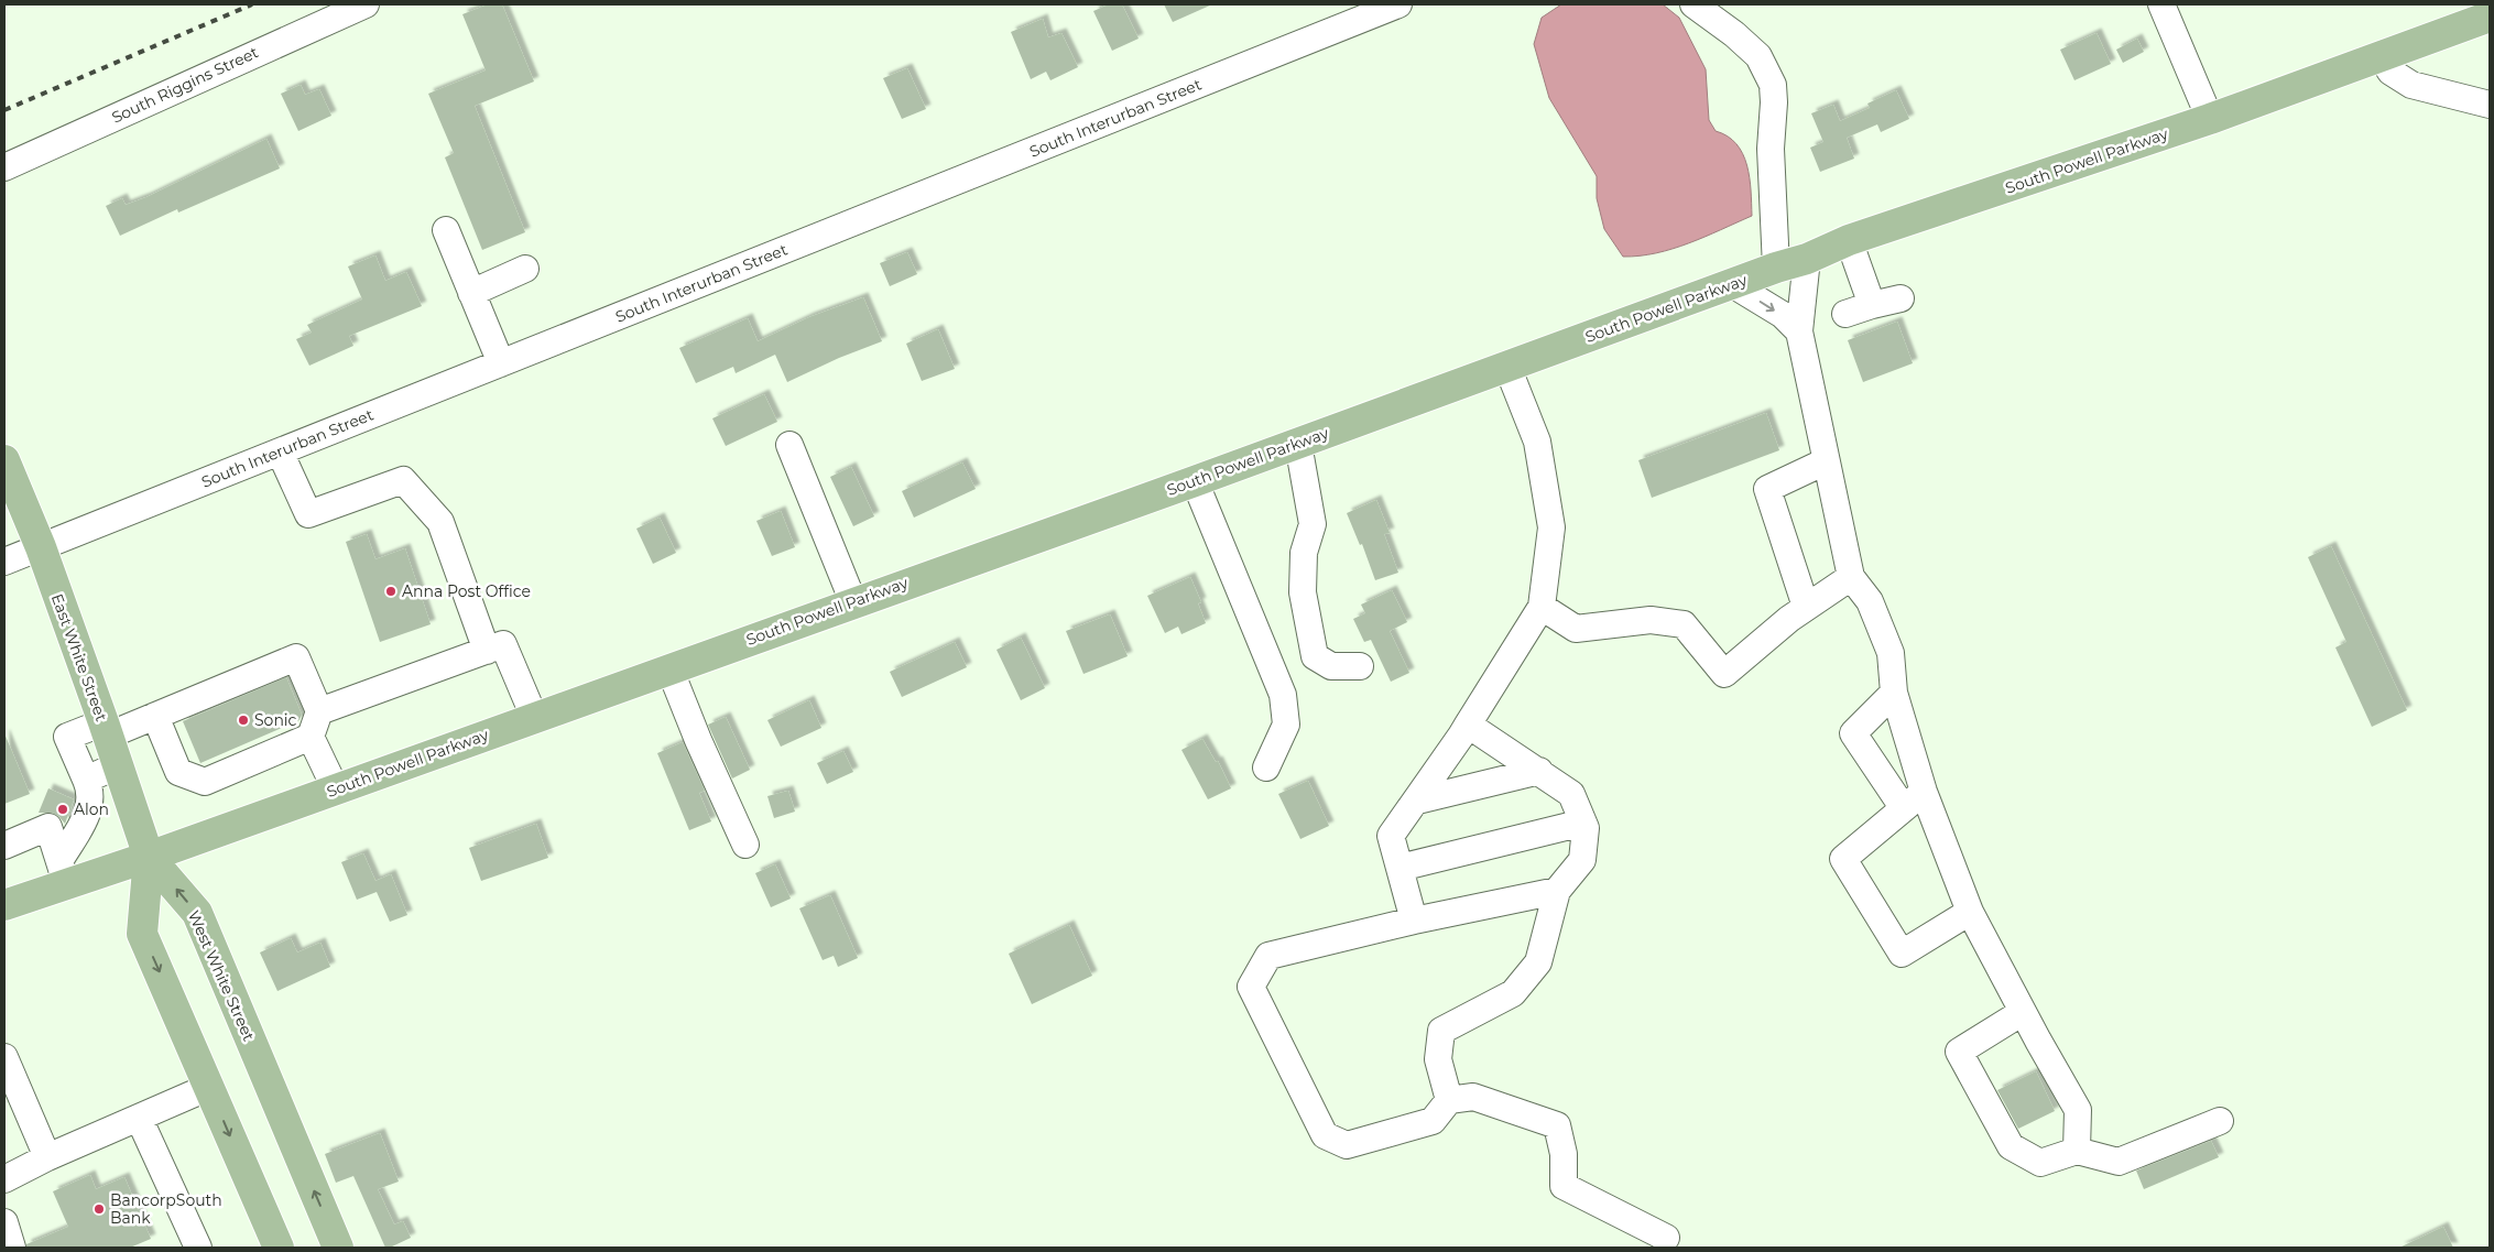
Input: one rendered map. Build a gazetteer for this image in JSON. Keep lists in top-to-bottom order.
{
  "streets": {
    "main road": ["South Powell Parkway", "East White Street", "West White Street"],
    "street": ["South Riggins Street", "South Interurban Street"]
  },
  "crossings": [
    ["South Interurban Street", "East White Street"],
    ["South Powell Parkway", "East White Street"],
    ["South Powell Parkway", "West White Street"],
    ["East White Street", "West White Street"]
  ],
  "places": [
    "Anna Post Office",
    "Sonic",
    "Alon",
    "BancorpSouth Bank"
  ]
}
